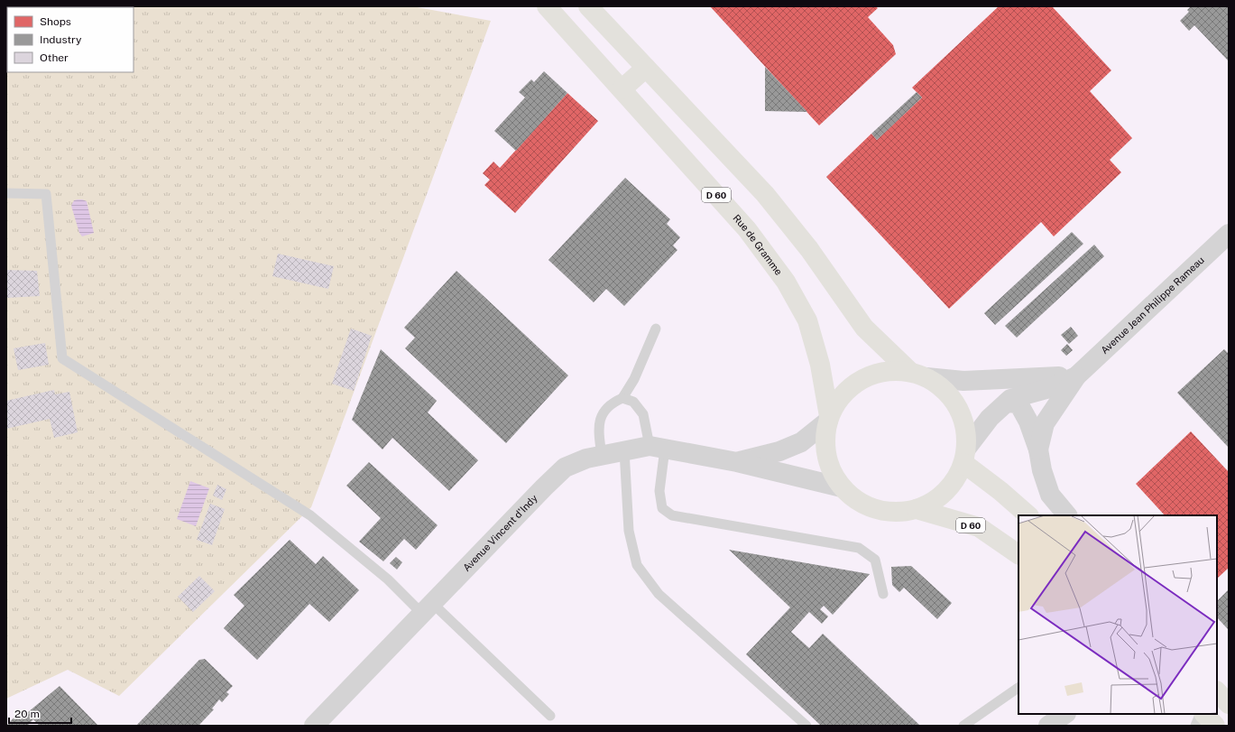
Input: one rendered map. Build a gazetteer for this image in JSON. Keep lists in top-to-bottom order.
{
  "streets": {
    "main road": ["D 60", "Rue de Gramme"],
    "street": ["Avenue Jean Philippe Rameau", "Avenue Vincent d'Indy"]
  },
  "crossings": [
    ["Rue de Gramme", "Avenue Vincent d'Indy"]
  ],
  "legend": ["Shops", "Industry", "Other"],
  "scale_bar": "20 m"
}
